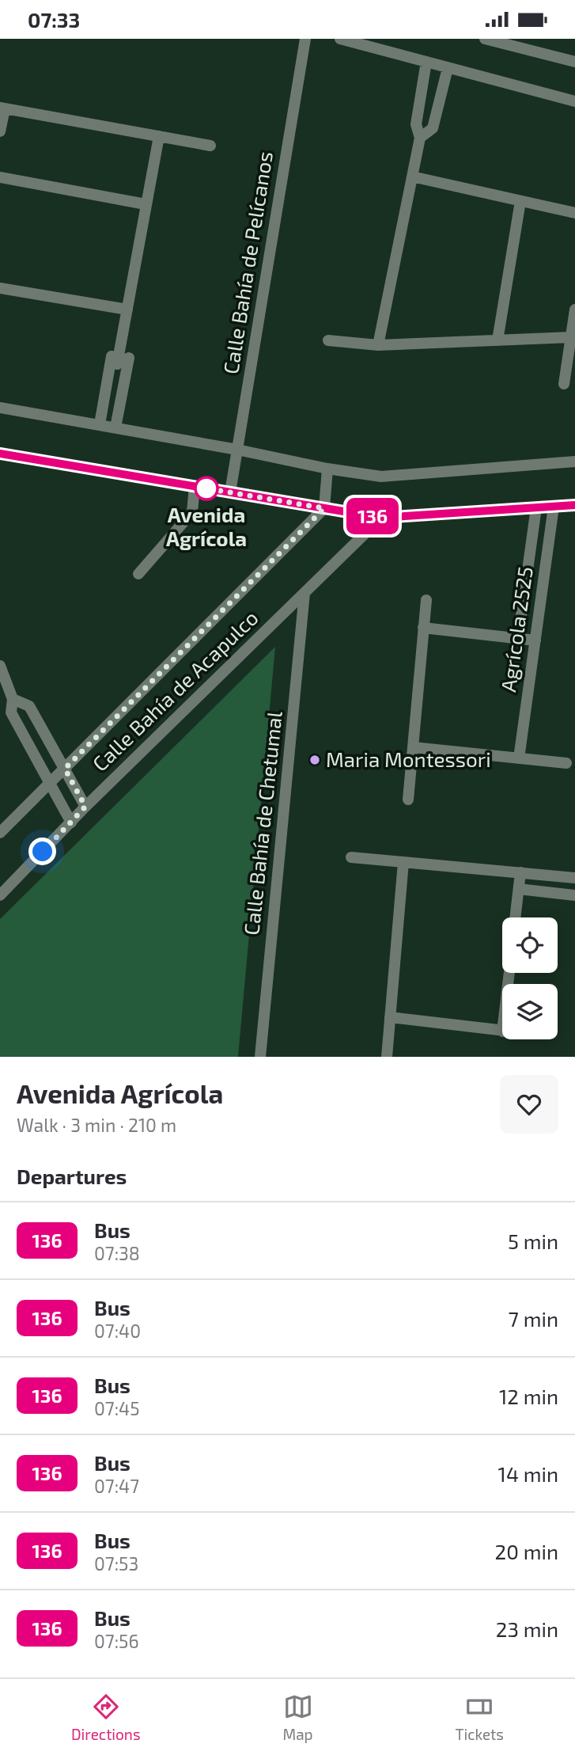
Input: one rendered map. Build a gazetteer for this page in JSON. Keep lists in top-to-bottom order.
{
  "streets": {
    "street": [
      "Calle Bahía de Pelícanos",
      "Agrícola 2525",
      "Calle Bahía de Acapulco",
      "Calle Bahía de Chetumal"
    ]
  },
  "crossings": [
    ["Calle Bahía de Acapulco", "Calle Bahía de Chetumal"]
  ],
  "places": ["Avenida Agrícola", "Maria Montessori"],
  "lines": ["bus line 136"],
  "page": {
    "status": "07:33",
    "on_map": "136",
    "heading": [
      ["Avenida Agrícola", "Walk · 3 min · 210 m"],
      "Departures"
    ],
    "list": [
      {
        "mark": "136",
        "name": "Bus",
        "note": "07:38",
        "value": "5 min"
      },
      {
        "mark": "136",
        "name": "Bus",
        "note": "07:40",
        "value": "7 min"
      },
      {
        "mark": "136",
        "name": "Bus",
        "note": "07:45",
        "value": "12 min"
      },
      {
        "mark": "136",
        "name": "Bus",
        "note": "07:47",
        "value": "14 min"
      },
      {
        "mark": "136",
        "name": "Bus",
        "note": "07:53",
        "value": "20 min"
      },
      {
        "mark": "136",
        "name": "Bus",
        "note": "07:56",
        "value": "23 min"
      }
    ],
    "tabs": ["Directions", "Map", "Tickets"]
  }
}
